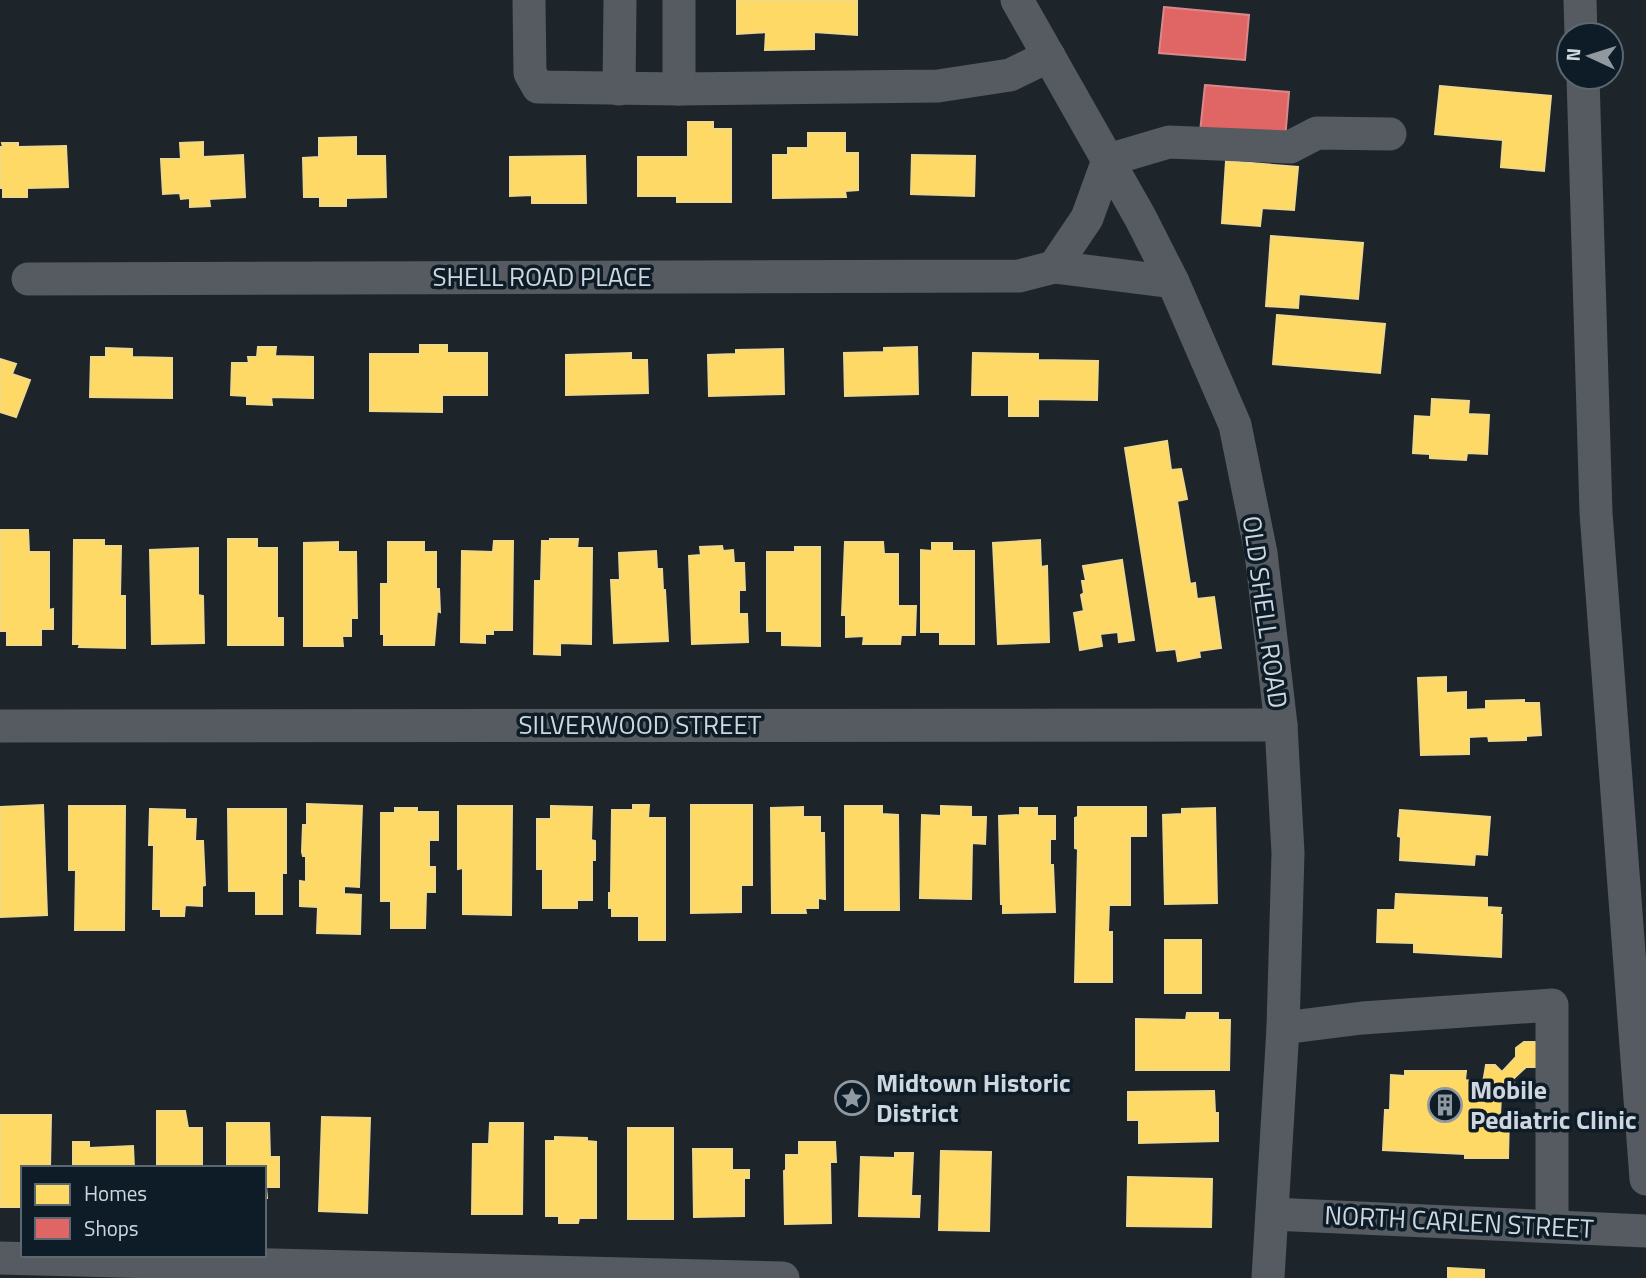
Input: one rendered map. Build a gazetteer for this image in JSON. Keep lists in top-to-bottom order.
{
  "streets": {
    "street": [
      "SHELL ROAD PLACE",
      "OLD SHELL ROAD",
      "SILVERWOOD STREET",
      "NORTH CARLEN STREET"
    ]
  },
  "crossings": [
    ["SHELL ROAD PLACE", "OLD SHELL ROAD"],
    ["OLD SHELL ROAD", "SILVERWOOD STREET"],
    ["OLD SHELL ROAD", "NORTH CARLEN STREET"]
  ],
  "places": {
    "place": ["Midtown Historic District"],
    "building": ["Mobile Pediatric Clinic"]
  },
  "legend": ["Homes", "Shops"],
  "north": "left"
}
